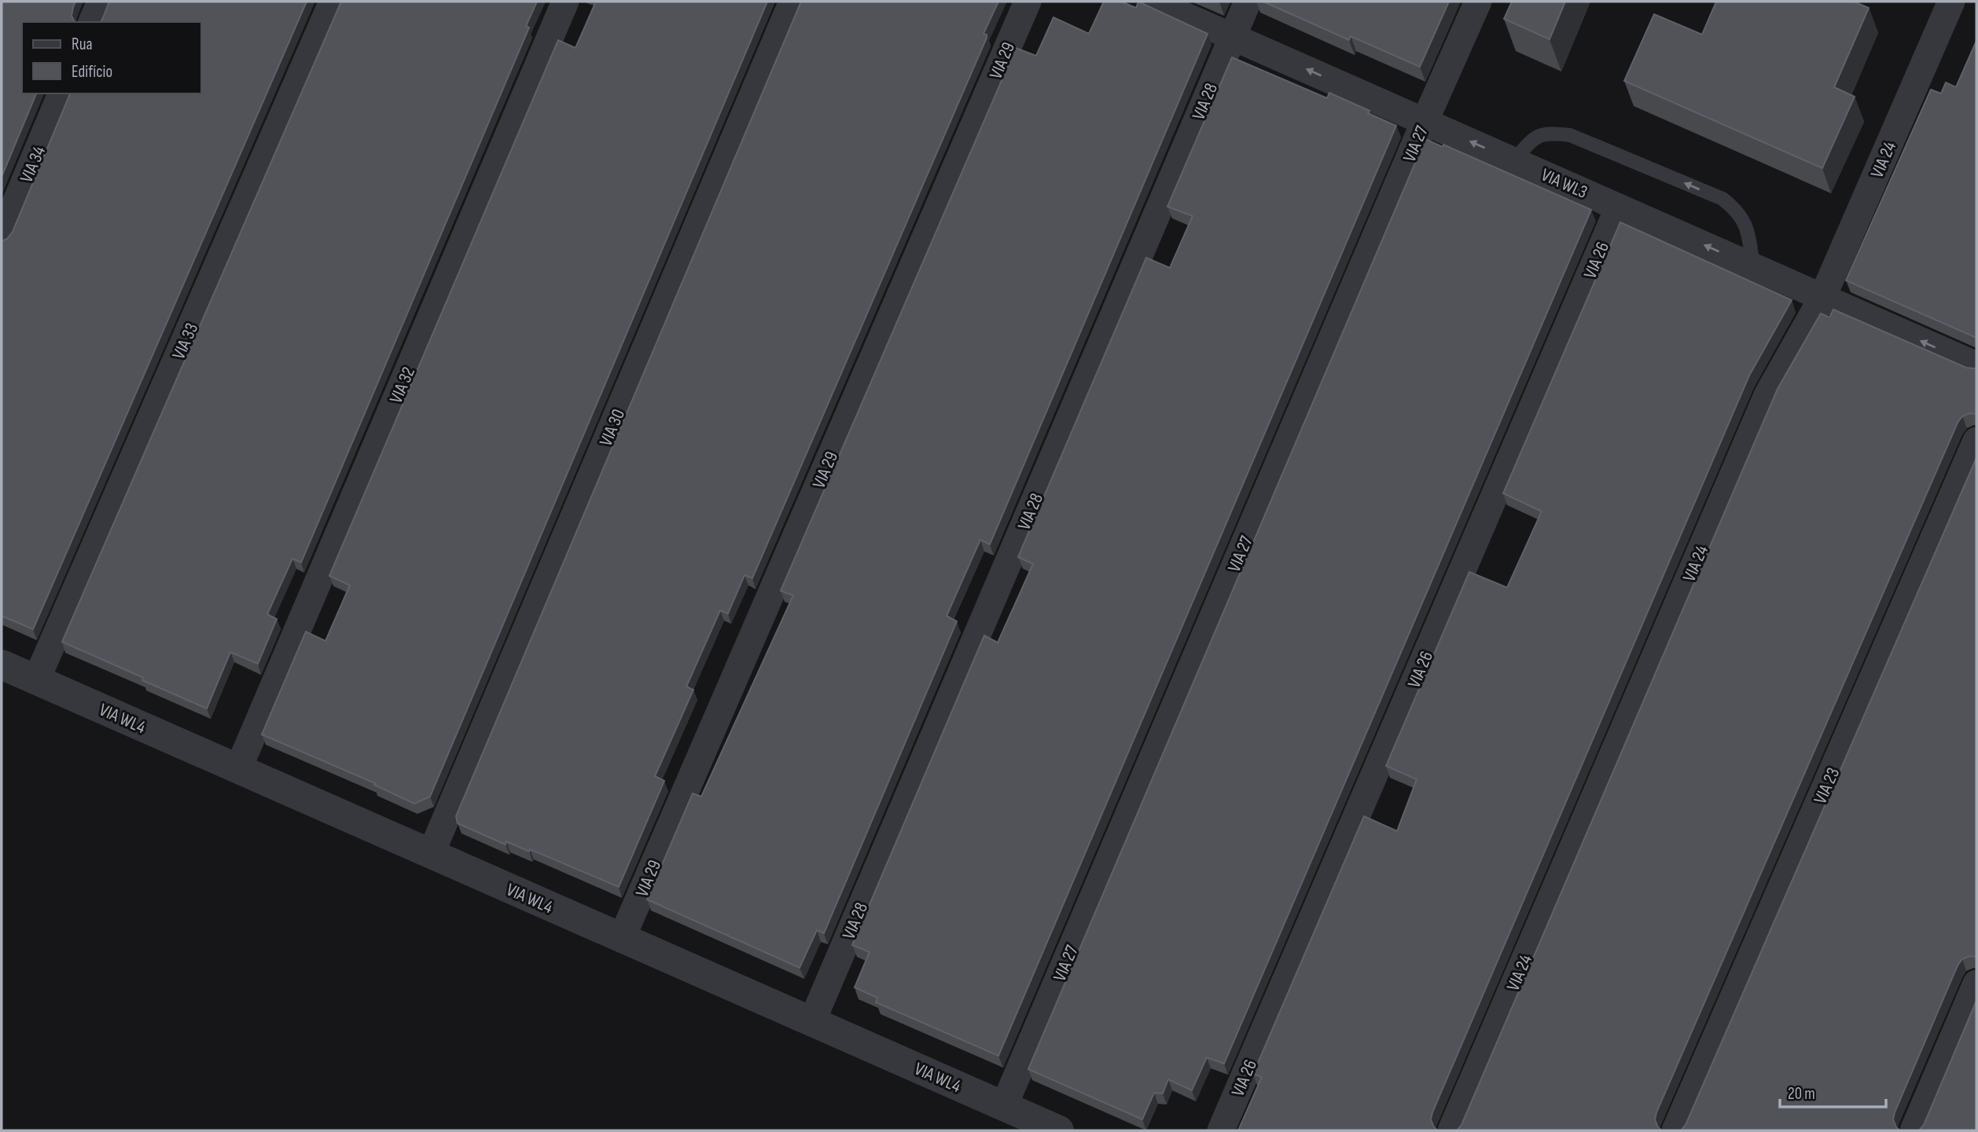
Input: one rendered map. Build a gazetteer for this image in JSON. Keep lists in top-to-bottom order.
{
  "streets": {
    "street": [
      "VIA 29",
      "VIA 28",
      "VIA 27",
      "VIA 24",
      "VIA 34",
      "VIA WL3",
      "VIA 26",
      "VIA 33",
      "VIA 32",
      "VIA 30",
      "VIA WL4",
      "VIA 23"
    ]
  },
  "crossings": [
    ["VIA 29", "VIA WL4"],
    ["VIA 28", "VIA WL3"],
    ["VIA 28", "VIA WL4"],
    ["VIA 27", "VIA WL3"],
    ["VIA 27", "VIA WL4"],
    ["VIA 24", "VIA WL3"],
    ["VIA WL3", "VIA 26"],
    ["VIA 33", "VIA WL4"],
    ["VIA 32", "VIA WL4"],
    ["VIA 30", "VIA WL4"]
  ],
  "one_way": ["VIA WL3"],
  "legend": ["Rua", "Edifício"],
  "scale_bar": "20 m"
}
